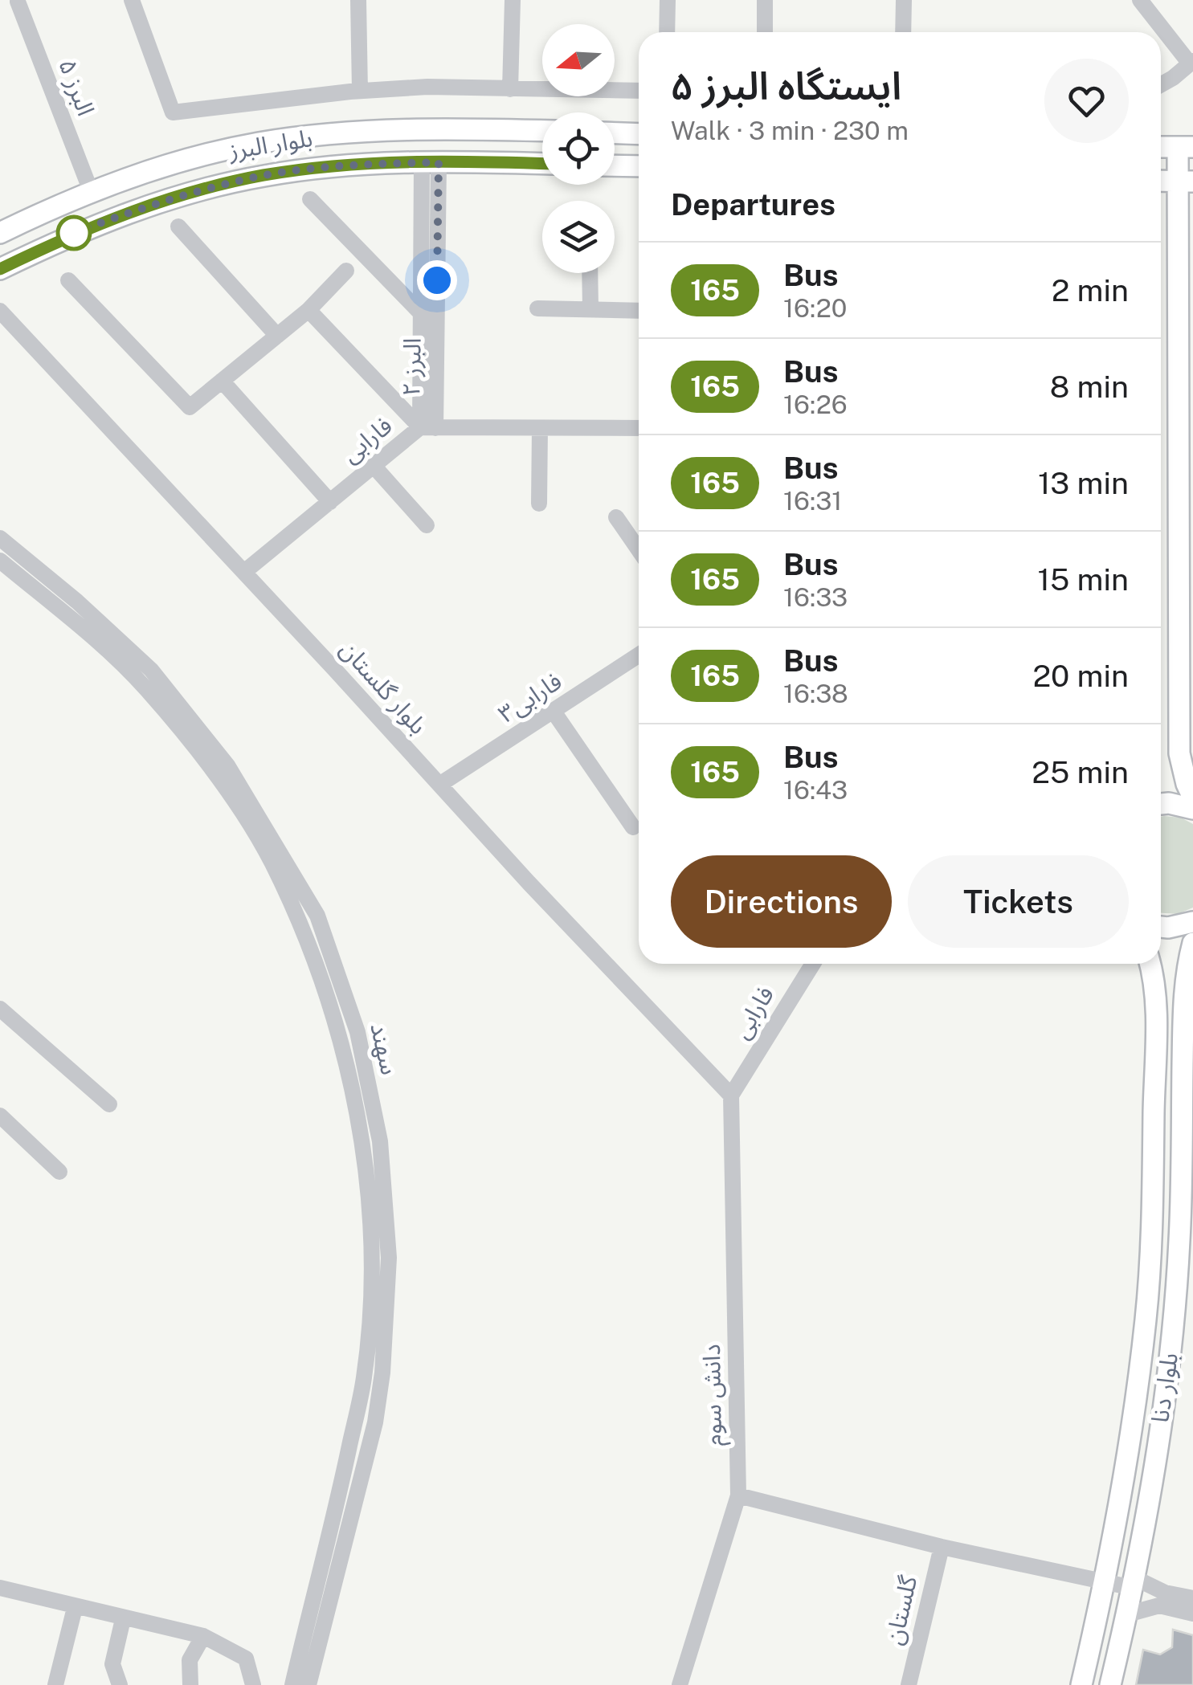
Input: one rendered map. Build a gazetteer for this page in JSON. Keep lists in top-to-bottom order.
{
  "streets": {
    "main road": ["بلوار البرز", "بلوار دنا"],
    "street": [
      "البرز ۵",
      "البرز ۲",
      "فارابی",
      "بلوار گلستان",
      "فارابی۳",
      "سهند",
      "دانش سوم",
      "گلستان"
    ]
  },
  "crossings": [
    ["البرز ۵", "بلوار البرز"],
    ["بلوار البرز", "البرز ۲"],
    ["البرز ۲", "فارابی"],
    ["فارابی", "بلوار گلستان"],
    ["فارابی", "دانش سوم"],
    ["بلوار گلستان", "فارابی۳"],
    ["بلوار گلستان", "دانش سوم"]
  ],
  "lines": ["bus line 165"],
  "north": "left",
  "page": {
    "heading": [
      ["ایستگاه البرز ۵", "Walk · 3 min · 230 m"],
      "Departures"
    ],
    "list": [
      {
        "mark": "165",
        "name": "Bus",
        "note": "16:20",
        "value": "2 min"
      },
      {
        "mark": "165",
        "name": "Bus",
        "note": "16:26",
        "value": "8 min"
      },
      {
        "mark": "165",
        "name": "Bus",
        "note": "16:31",
        "value": "13 min"
      },
      {
        "mark": "165",
        "name": "Bus",
        "note": "16:33",
        "value": "15 min"
      },
      {
        "mark": "165",
        "name": "Bus",
        "note": "16:38",
        "value": "20 min"
      },
      {
        "mark": "165",
        "name": "Bus",
        "note": "16:43",
        "value": "25 min"
      }
    ],
    "buttons": ["Directions", "Tickets"]
  }
}
